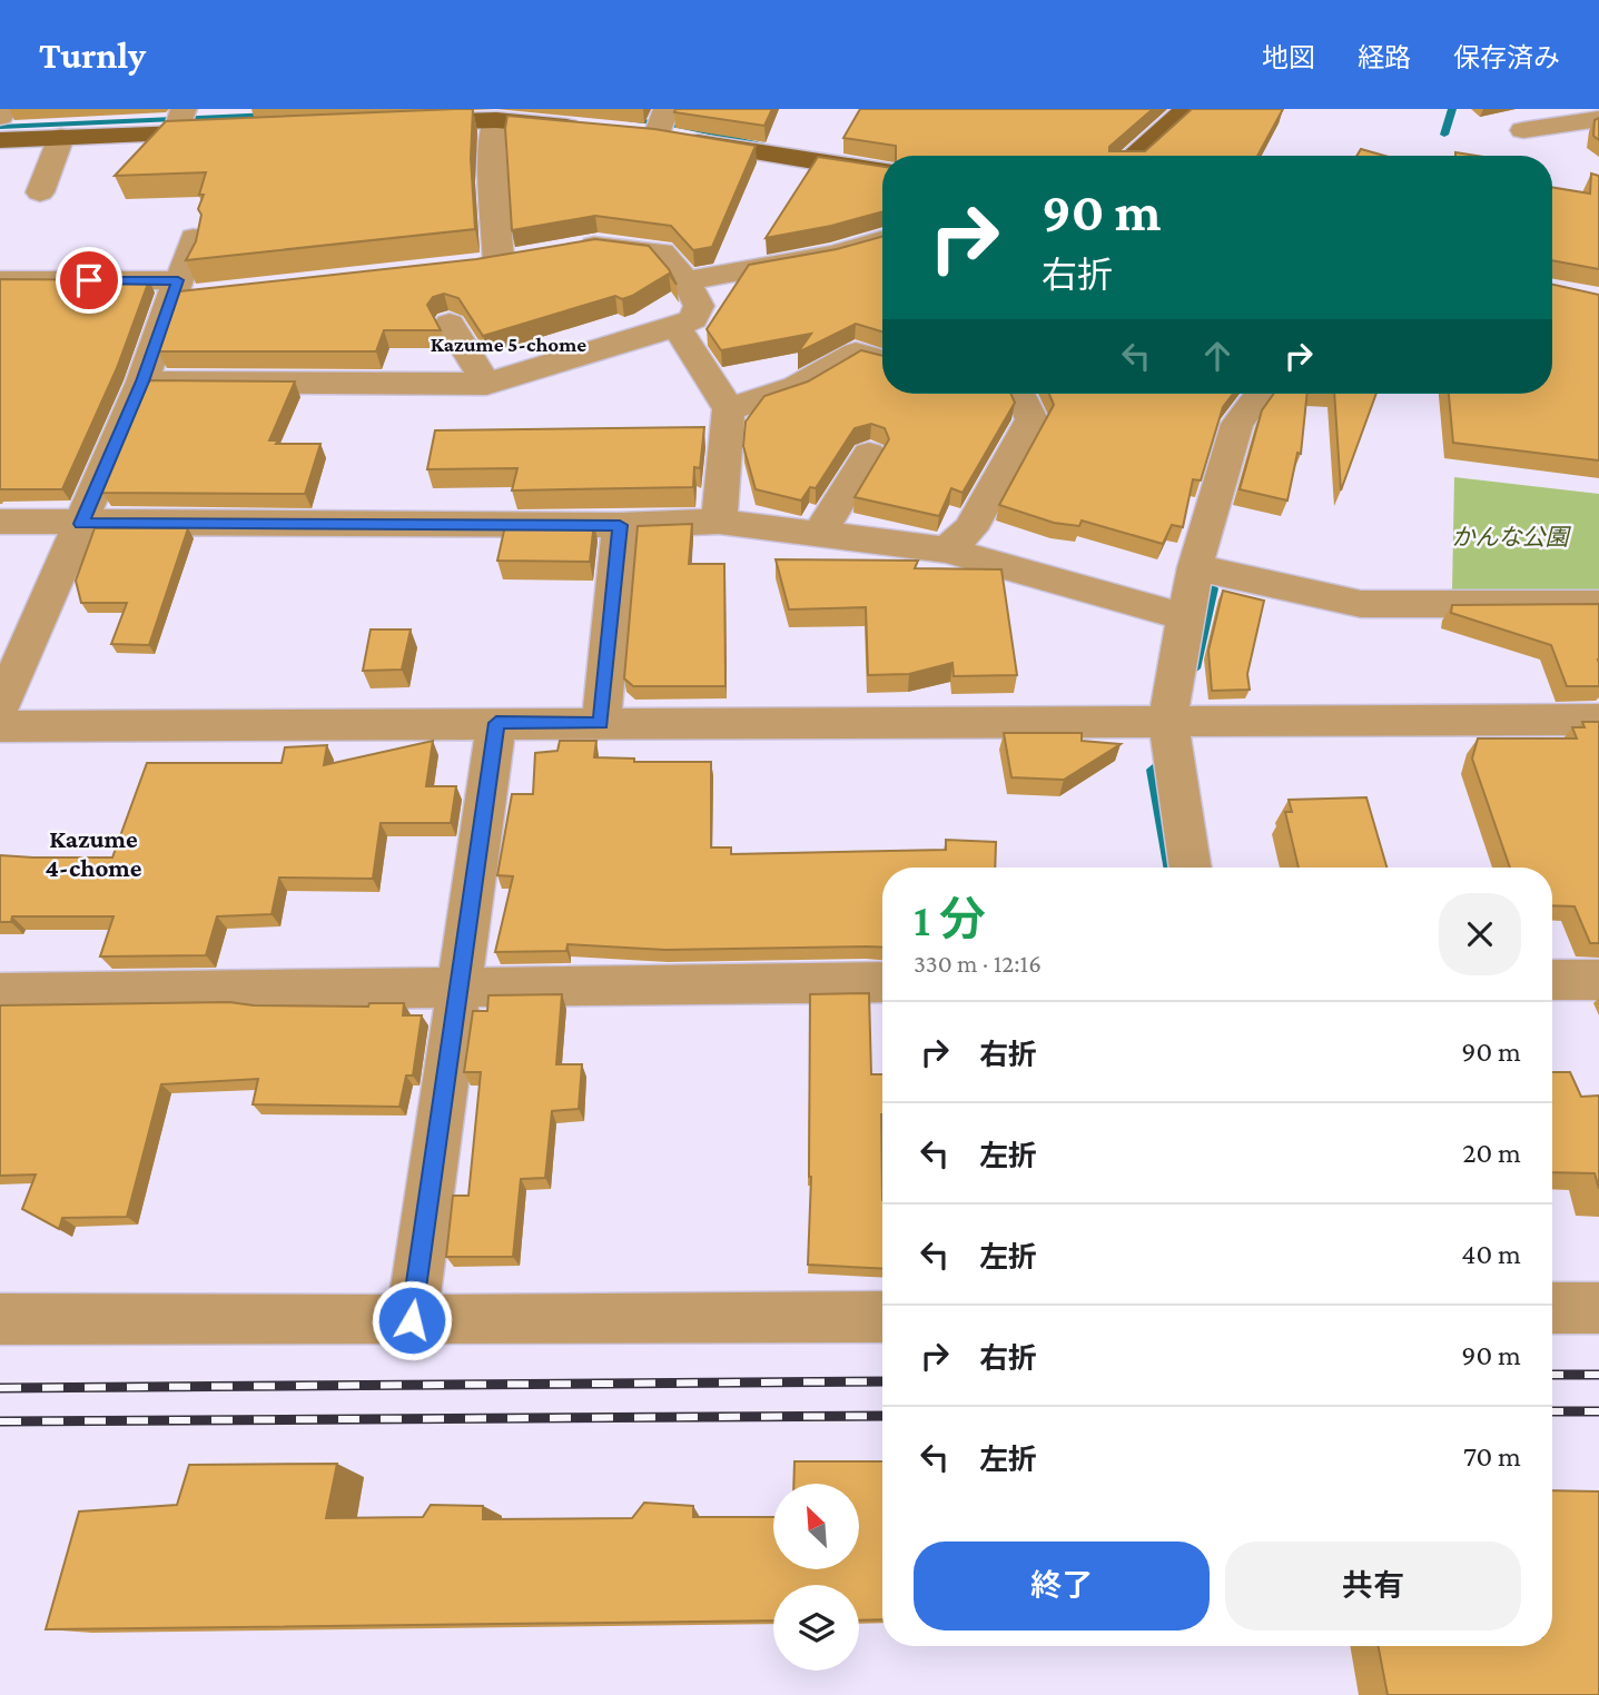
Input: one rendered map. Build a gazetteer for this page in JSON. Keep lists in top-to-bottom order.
{
  "districts": ["Kazume 5-chome", "Kazume 4-chome"],
  "parks": ["かんな公園"],
  "north": "top left",
  "page": {
    "header": "Turnly",
    "nav": ["地図", "経路", "保存済み"],
    "turn": ["90 m", "右折"],
    "heading": ["1 分", "330 m · 12:16"],
    "list": [
      {
        "name": "右折",
        "value": "90 m"
      },
      {
        "name": "左折",
        "value": "20 m"
      },
      {
        "name": "左折",
        "value": "40 m"
      },
      {
        "name": "右折",
        "value": "90 m"
      },
      {
        "name": "左折",
        "value": "70 m"
      }
    ],
    "buttons": ["終了", "共有"]
  }
}
